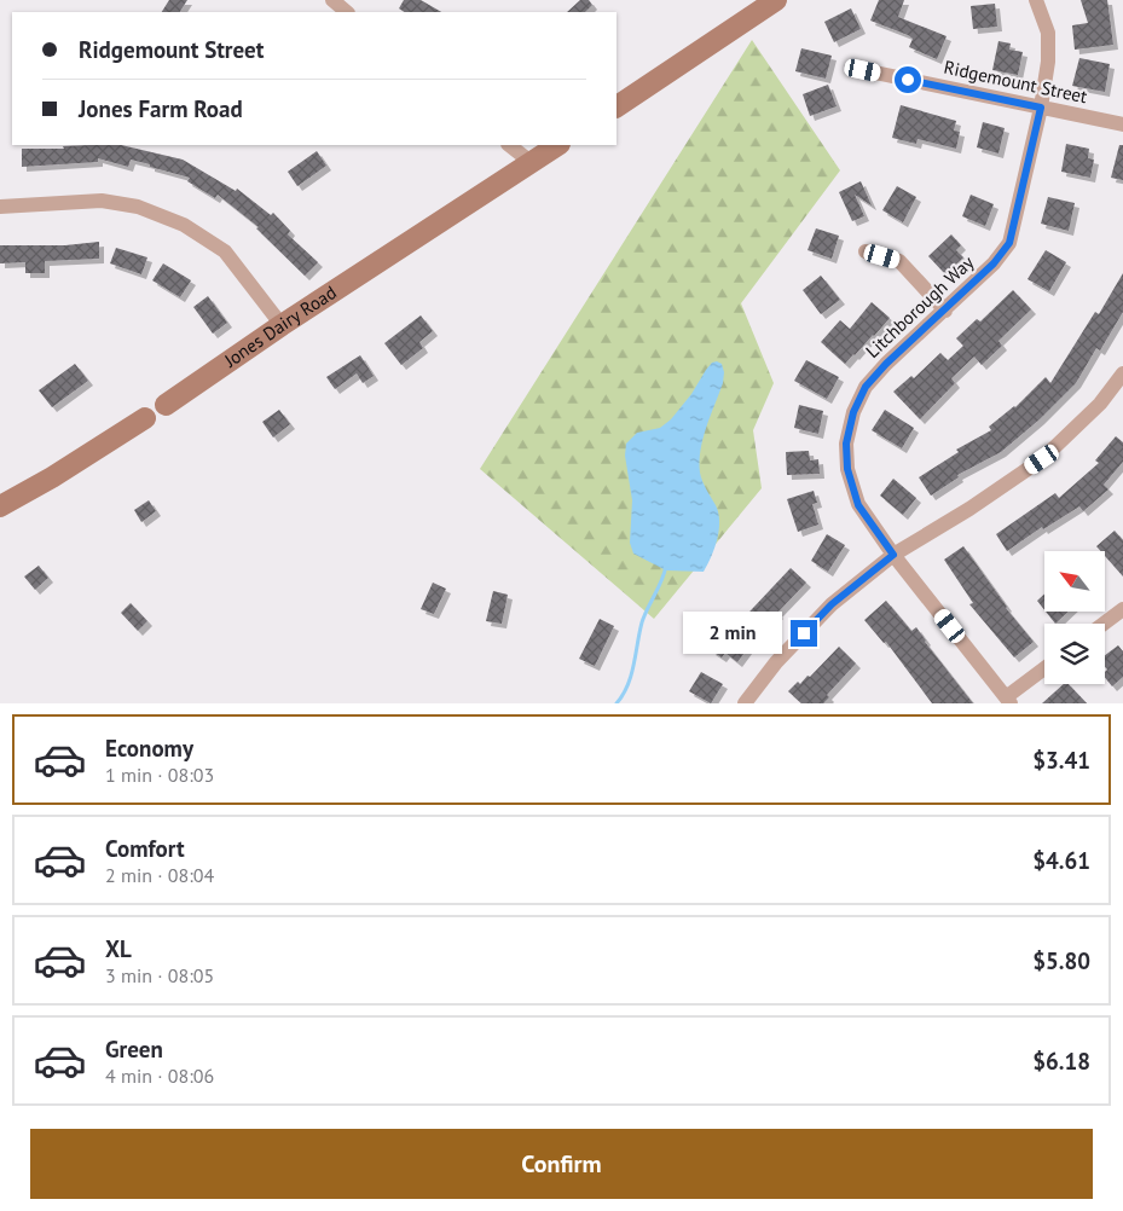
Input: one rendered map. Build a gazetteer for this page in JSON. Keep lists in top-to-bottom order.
{
  "streets": {
    "street": ["Ridgemount Street", "Litchborough Way", "Jones Dairy Road"]
  },
  "crossings": [
    ["Ridgemount Street", "Litchborough Way"]
  ],
  "north": "top left",
  "page": {
    "banner": ["Ridgemount Street", "Jones Farm Road"],
    "bubble": "2 min",
    "list": [
      {
        "name": "Economy",
        "note": "1 min · 08:03",
        "value": "$3.41"
      },
      {
        "name": "Comfort",
        "note": "2 min · 08:04",
        "value": "$4.61"
      },
      {
        "name": "XL",
        "note": "3 min · 08:05",
        "value": "$5.80"
      },
      {
        "name": "Green",
        "note": "4 min · 08:06",
        "value": "$6.18"
      }
    ],
    "buttons": "Confirm"
  }
}
